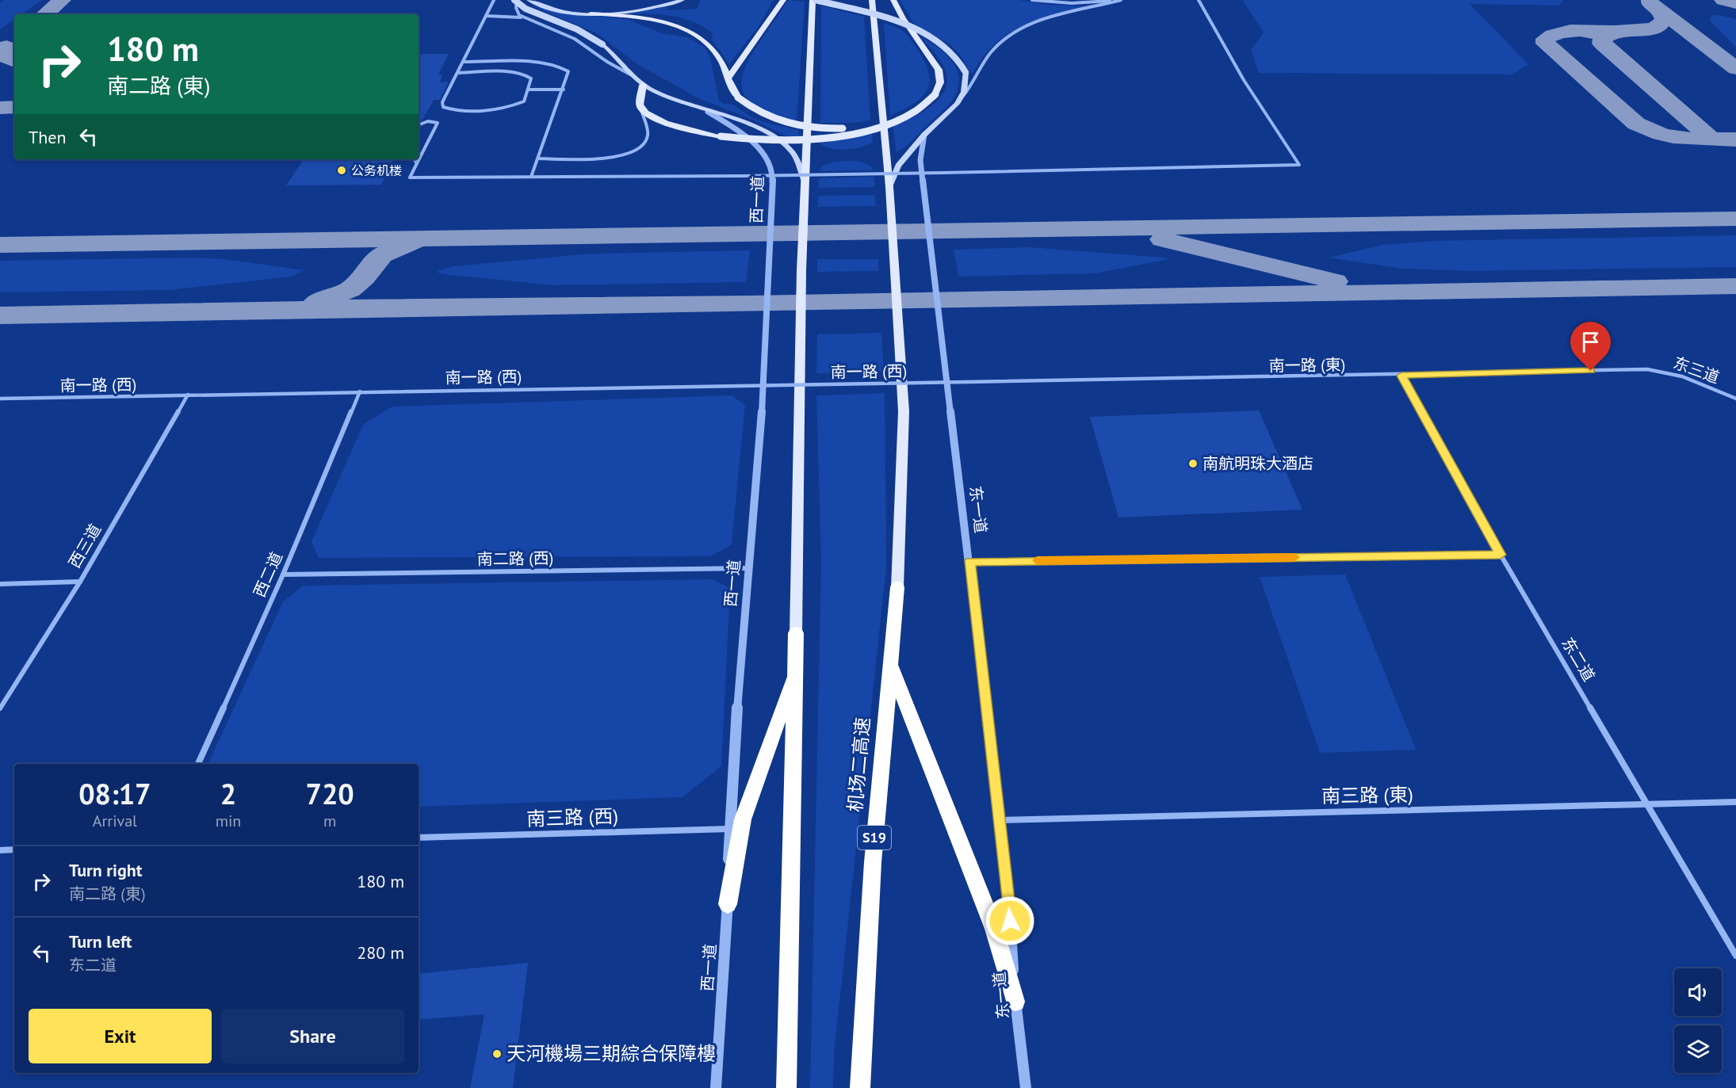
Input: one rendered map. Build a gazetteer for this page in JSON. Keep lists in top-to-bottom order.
{
  "streets": {
    "highway": ["机场二高速", "S19"],
    "street": [
      "西一道",
      "南一路 (東)",
      "东三道",
      "南一路 (西)",
      "东一道",
      "西三道",
      "南二路 (西)",
      "西二道",
      "东二道",
      "南三路 (東)",
      "南三路 (西)"
    ]
  },
  "crossings": [
    ["西一道", "南二路 (西)"],
    ["西一道", "南三路 (西)"],
    ["南一路 (東)", "东三道"],
    ["南一路 (東)", "南一路 (西)"],
    ["南一路 (東)", "东二道"],
    ["南一路 (西)", "西三道"],
    ["南一路 (西)", "西二道"],
    ["东一道", "南三路 (東)"],
    ["南二路 (西)", "西二道"],
    ["东二道", "南三路 (東)"]
  ],
  "places": ["公务机楼", "南航明珠大酒店", "天河機場三期綜合保障樓"],
  "page": {
    "turn": ["180 m", "南二路 (東)"],
    "then": "Then",
    "eta": [
      "08:17",
      "Arrival",
      "2",
      "min",
      "720",
      "m"
    ],
    "list": [
      {
        "name": "Turn right",
        "note": "南二路 (東)",
        "value": "180 m"
      },
      {
        "name": "Turn left",
        "note": "东二道",
        "value": "280 m"
      }
    ],
    "buttons": ["Exit", "Share"]
  }
}
